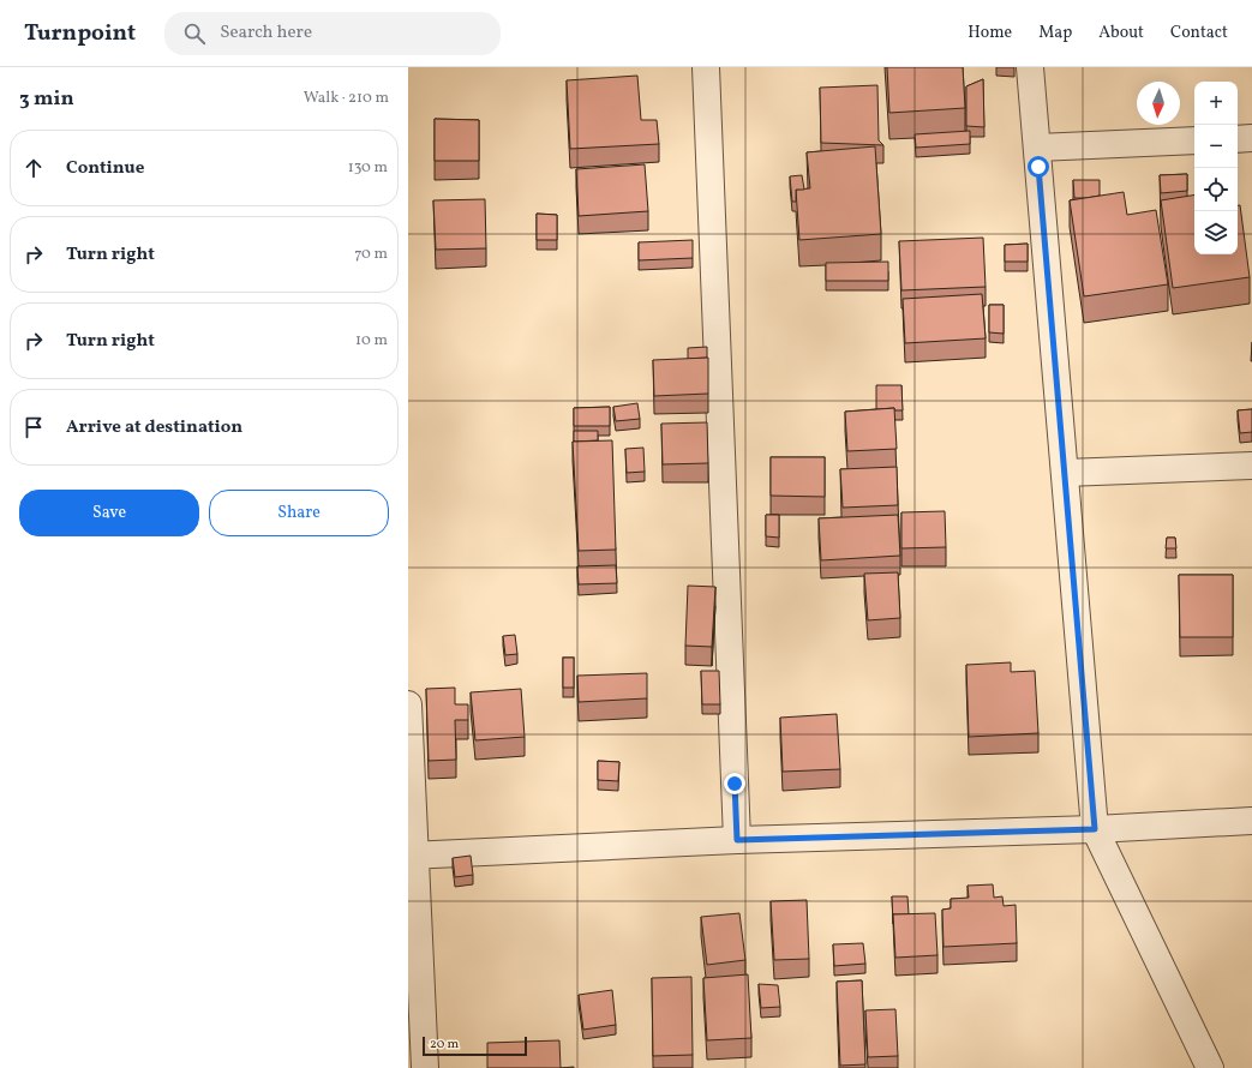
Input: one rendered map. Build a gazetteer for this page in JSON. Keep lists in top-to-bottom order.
{
  "scale_bar": "20 m",
  "north": "bottom",
  "page": {
    "header": "Turnpoint",
    "search": "Search here",
    "nav": [
      "Home",
      "Map",
      "About",
      "Contact"
    ],
    "heading": ["3 min", "Walk · 210 m"],
    "map_buttons": ["+", "−"],
    "list": [
      ["Continue", "130 m"],
      ["Turn right", "70 m"],
      ["Turn right", "10 m"],
      "Arrive at destination"
    ],
    "buttons": ["Save", "Share"],
    "scale": "20 m"
  }
}
